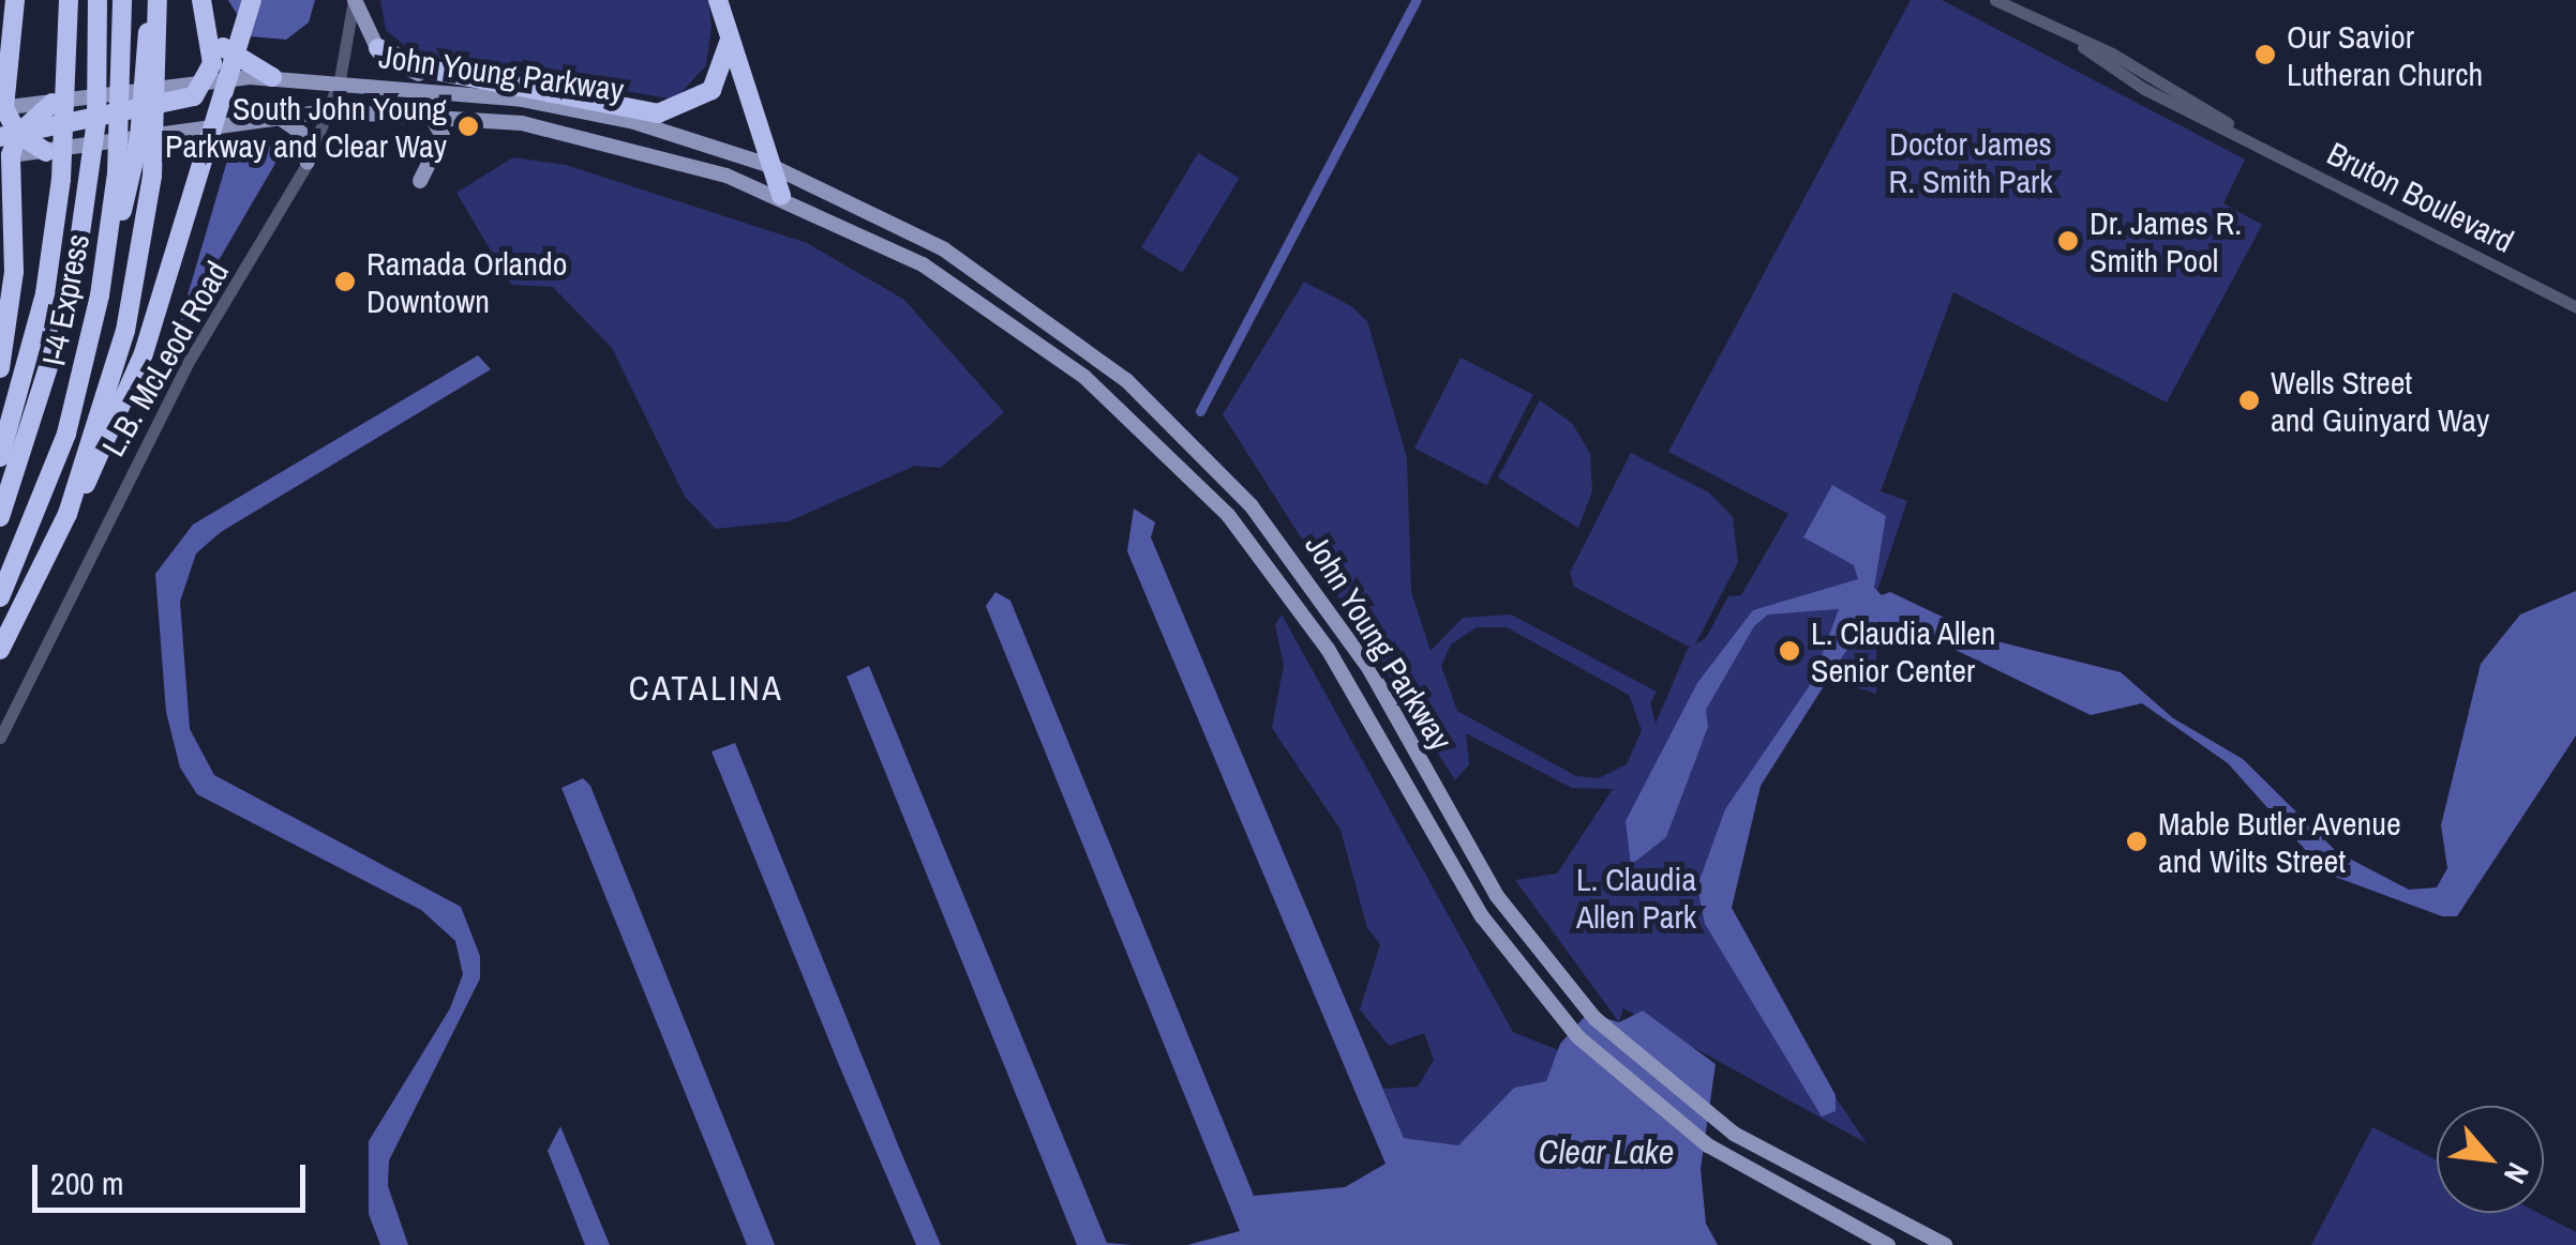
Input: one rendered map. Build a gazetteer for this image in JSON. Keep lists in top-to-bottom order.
{
  "streets": {
    "highway": ["I-4 Express"],
    "main road": ["John Young Parkway"],
    "street": ["Bruton Boulevard", "L.B. McLeod Road"]
  },
  "crossings": [
    ["John Young Parkway", "L.B. McLeod Road"]
  ],
  "districts": ["CATALINA"],
  "water": ["Clear Lake"],
  "parks": ["Doctor James R. Smith Park", "L. Claudia Allen Park"],
  "places": [
    "Our Savior Lutheran Church",
    "South John Young Parkway and Clear Way",
    "Dr. James R. Smith Pool",
    "Ramada Orlando Downtown",
    "Wells Street and Guinyard Way",
    "L. Claudia Allen Senior Center",
    "Mable Butler Avenue and Wilts Street"
  ],
  "scale_bar": "200 m",
  "north": "bottom right"
}
